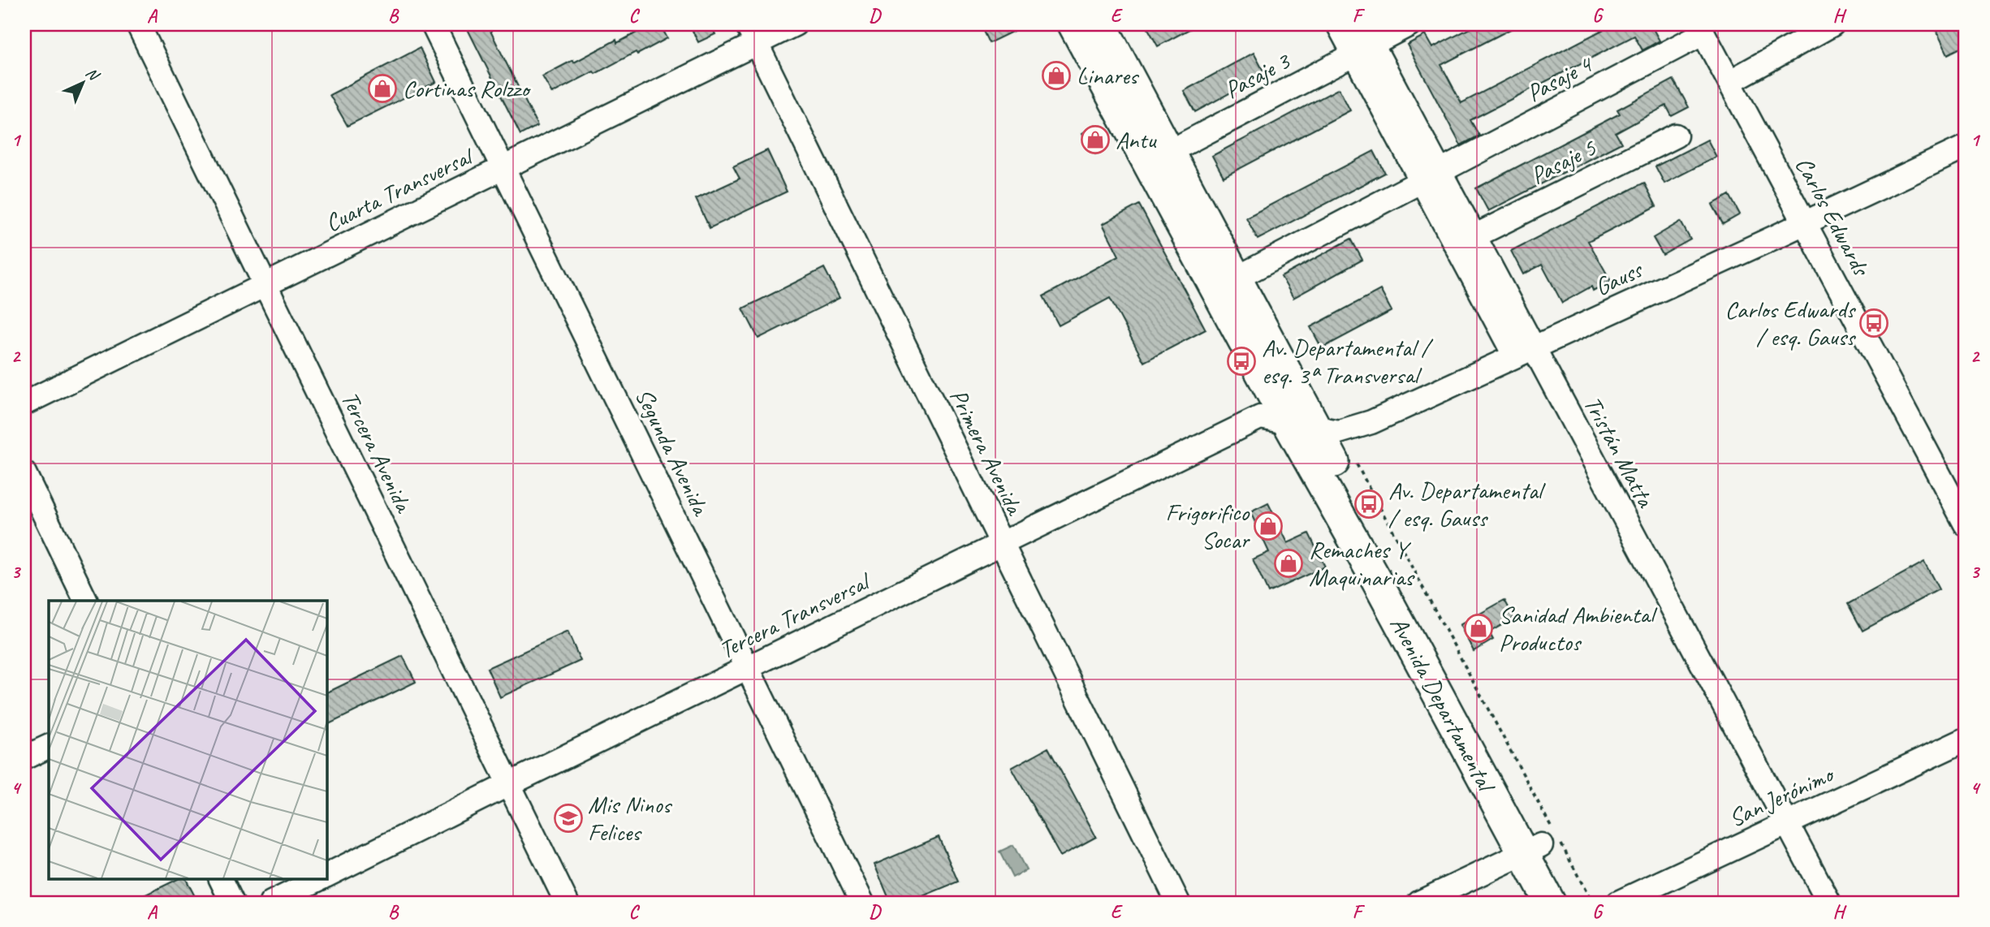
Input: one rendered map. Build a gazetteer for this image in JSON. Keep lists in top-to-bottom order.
{
  "streets": {
    "main road": ["Avenida Departamental"],
    "street": [
      "Pasaje 3",
      "Pasaje 4",
      "Pasaje 5",
      "Cuarta Transversal",
      "Carlos Edwards",
      "Gauss",
      "Tercera Avenida",
      "Segunda Avenida",
      "Primera Avenida",
      "Tristán Matta",
      "Tercera Transversal",
      "San Jerónimo"
    ]
  },
  "crossings": [
    ["Pasaje 3", "Tristán Matta"],
    ["Pasaje 4", "Carlos Edwards"],
    ["Pasaje 4", "Tristán Matta"],
    ["Pasaje 4", "Avenida Departamental"],
    ["Pasaje 5", "Tristán Matta"],
    ["Cuarta Transversal", "Tercera Avenida"],
    ["Cuarta Transversal", "Segunda Avenida"],
    ["Cuarta Transversal", "Primera Avenida"],
    ["Carlos Edwards", "Gauss"],
    ["Gauss", "Tristán Matta"],
    ["Gauss", "Tercera Transversal"],
    ["Gauss", "Avenida Departamental"],
    ["Tercera Avenida", "Tercera Transversal"],
    ["Segunda Avenida", "Tercera Transversal"],
    ["Primera Avenida", "Tercera Transversal"],
    ["Tristán Matta", "San Jerónimo"],
    ["Tercera Transversal", "Avenida Departamental"]
  ],
  "places": {
    "shop": [
      "Linares",
      "Cortinas Rolzzo",
      "Antu",
      "Frigorifico Socar",
      "Remaches Y Maquinarias",
      "Sanidad Ambiental Productos"
    ],
    "bus stop": ["Carlos Edwards / esq. Gauss", "Av. Departamental / esq. 3ª Transversal", "Av. Departamental / esq. Gauss"],
    "school or university": ["Mis Ninos Felices"]
  },
  "north": "top right",
  "grid": {
    "columns": [
      "A",
      "B",
      "C",
      "D",
      "E",
      "F",
      "G",
      "H"
    ],
    "rows": [
      "1",
      "2",
      "3",
      "4"
    ]
  }
}
